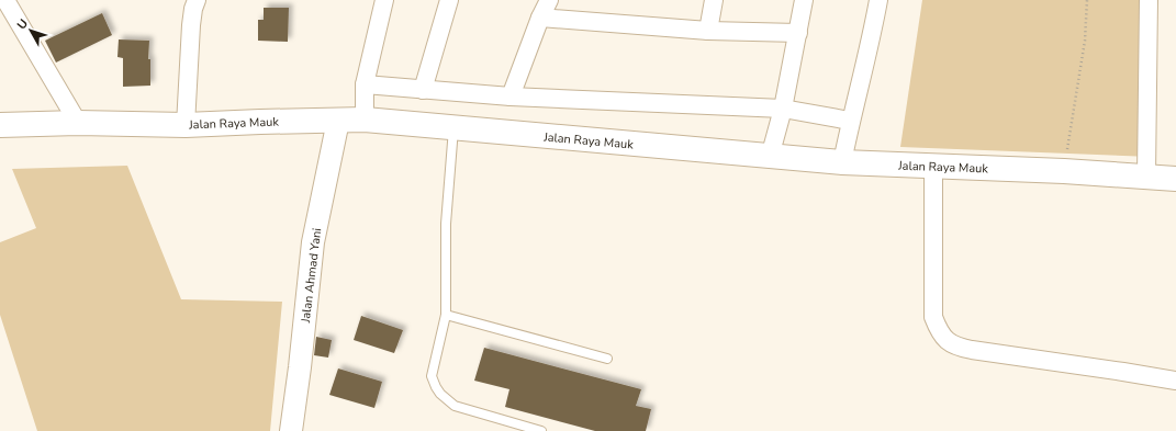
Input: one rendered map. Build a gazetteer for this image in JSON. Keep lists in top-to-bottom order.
{
  "streets": {
    "main road": ["Jalan Raya Mauk"],
    "street": ["Jalan Ahmad Yani"]
  },
  "crossings": [
    ["Jalan Raya Mauk", "Jalan Ahmad Yani"]
  ],
  "north": "top left"
}
